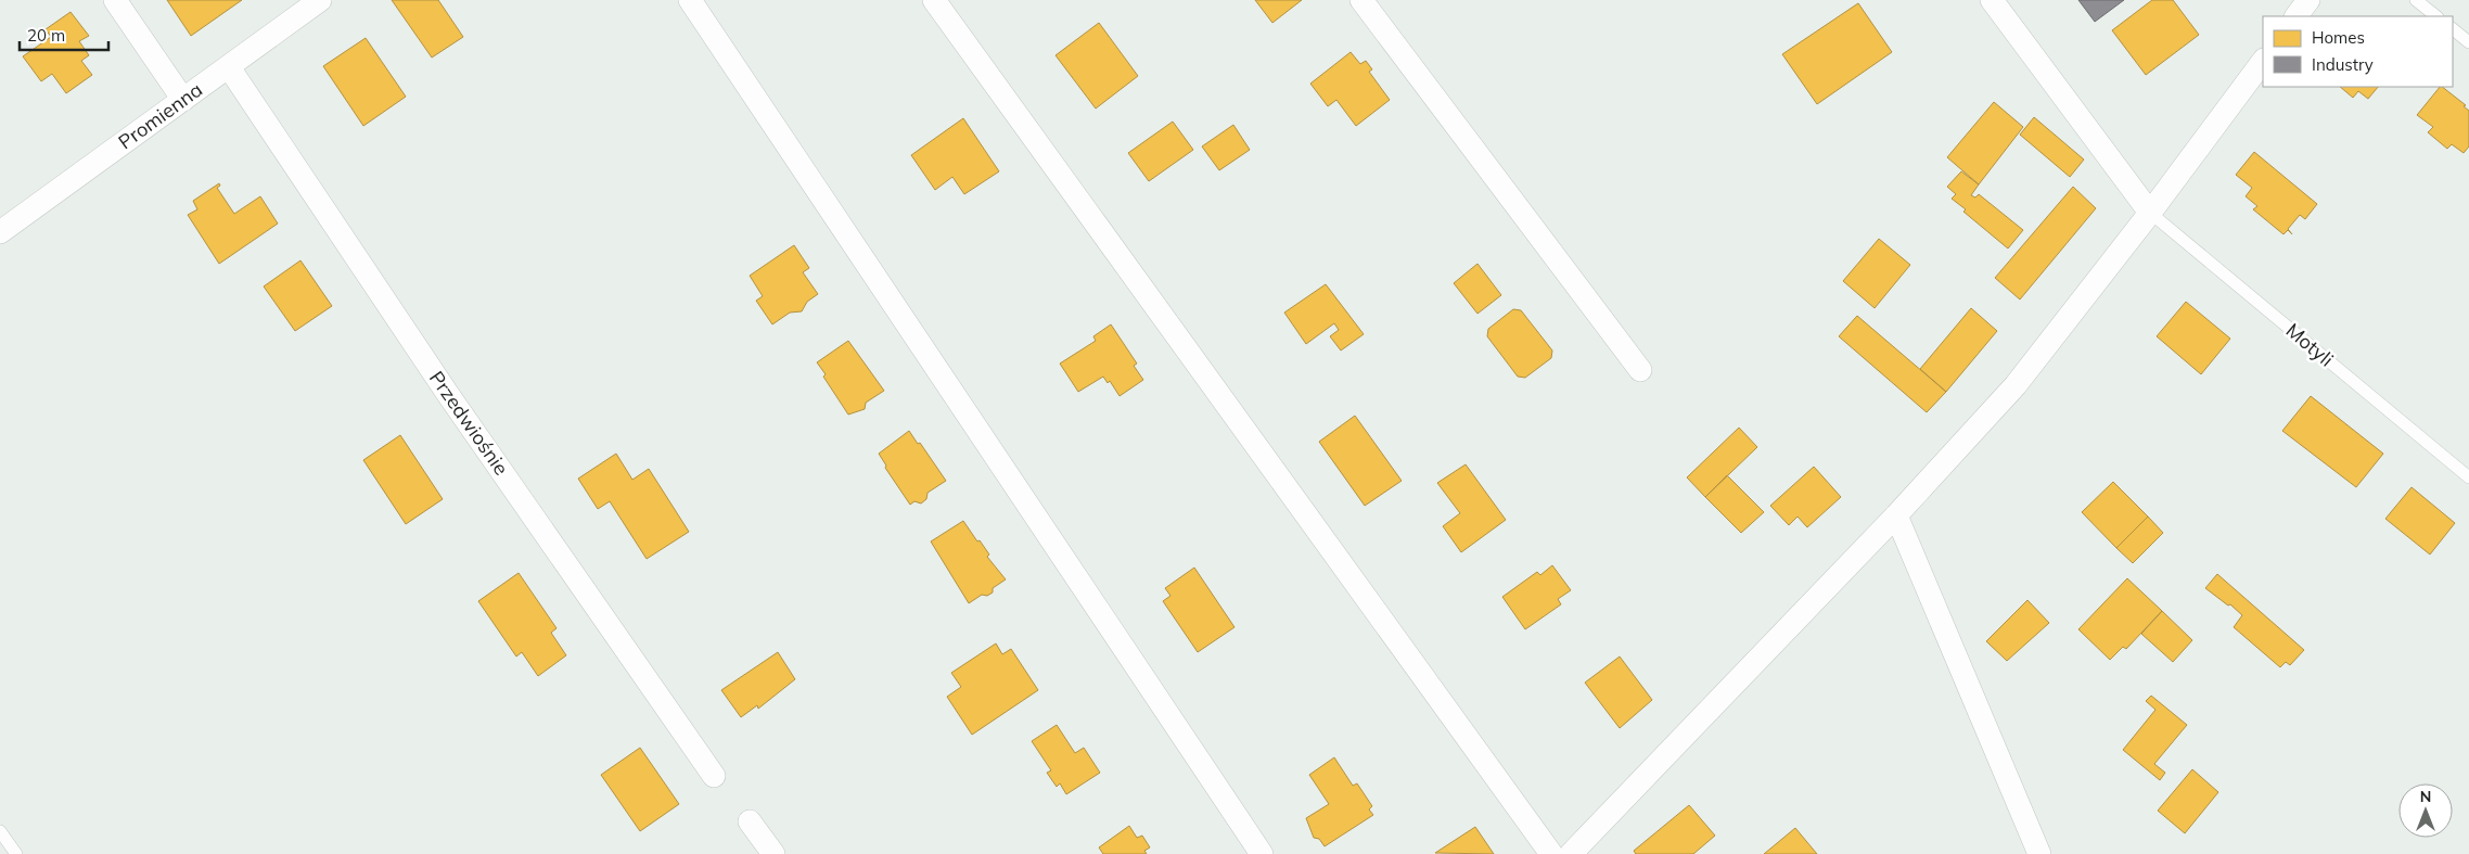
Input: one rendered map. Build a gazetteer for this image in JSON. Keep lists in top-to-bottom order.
{
  "streets": {
    "street": ["Promienna", "Przedwiośnie"],
    "lane": ["Motyli"]
  },
  "crossings": [
    ["Promienna", "Przedwiośnie"]
  ],
  "legend": ["Homes", "Industry"],
  "scale_bar": "20 m",
  "north": "top"
}
